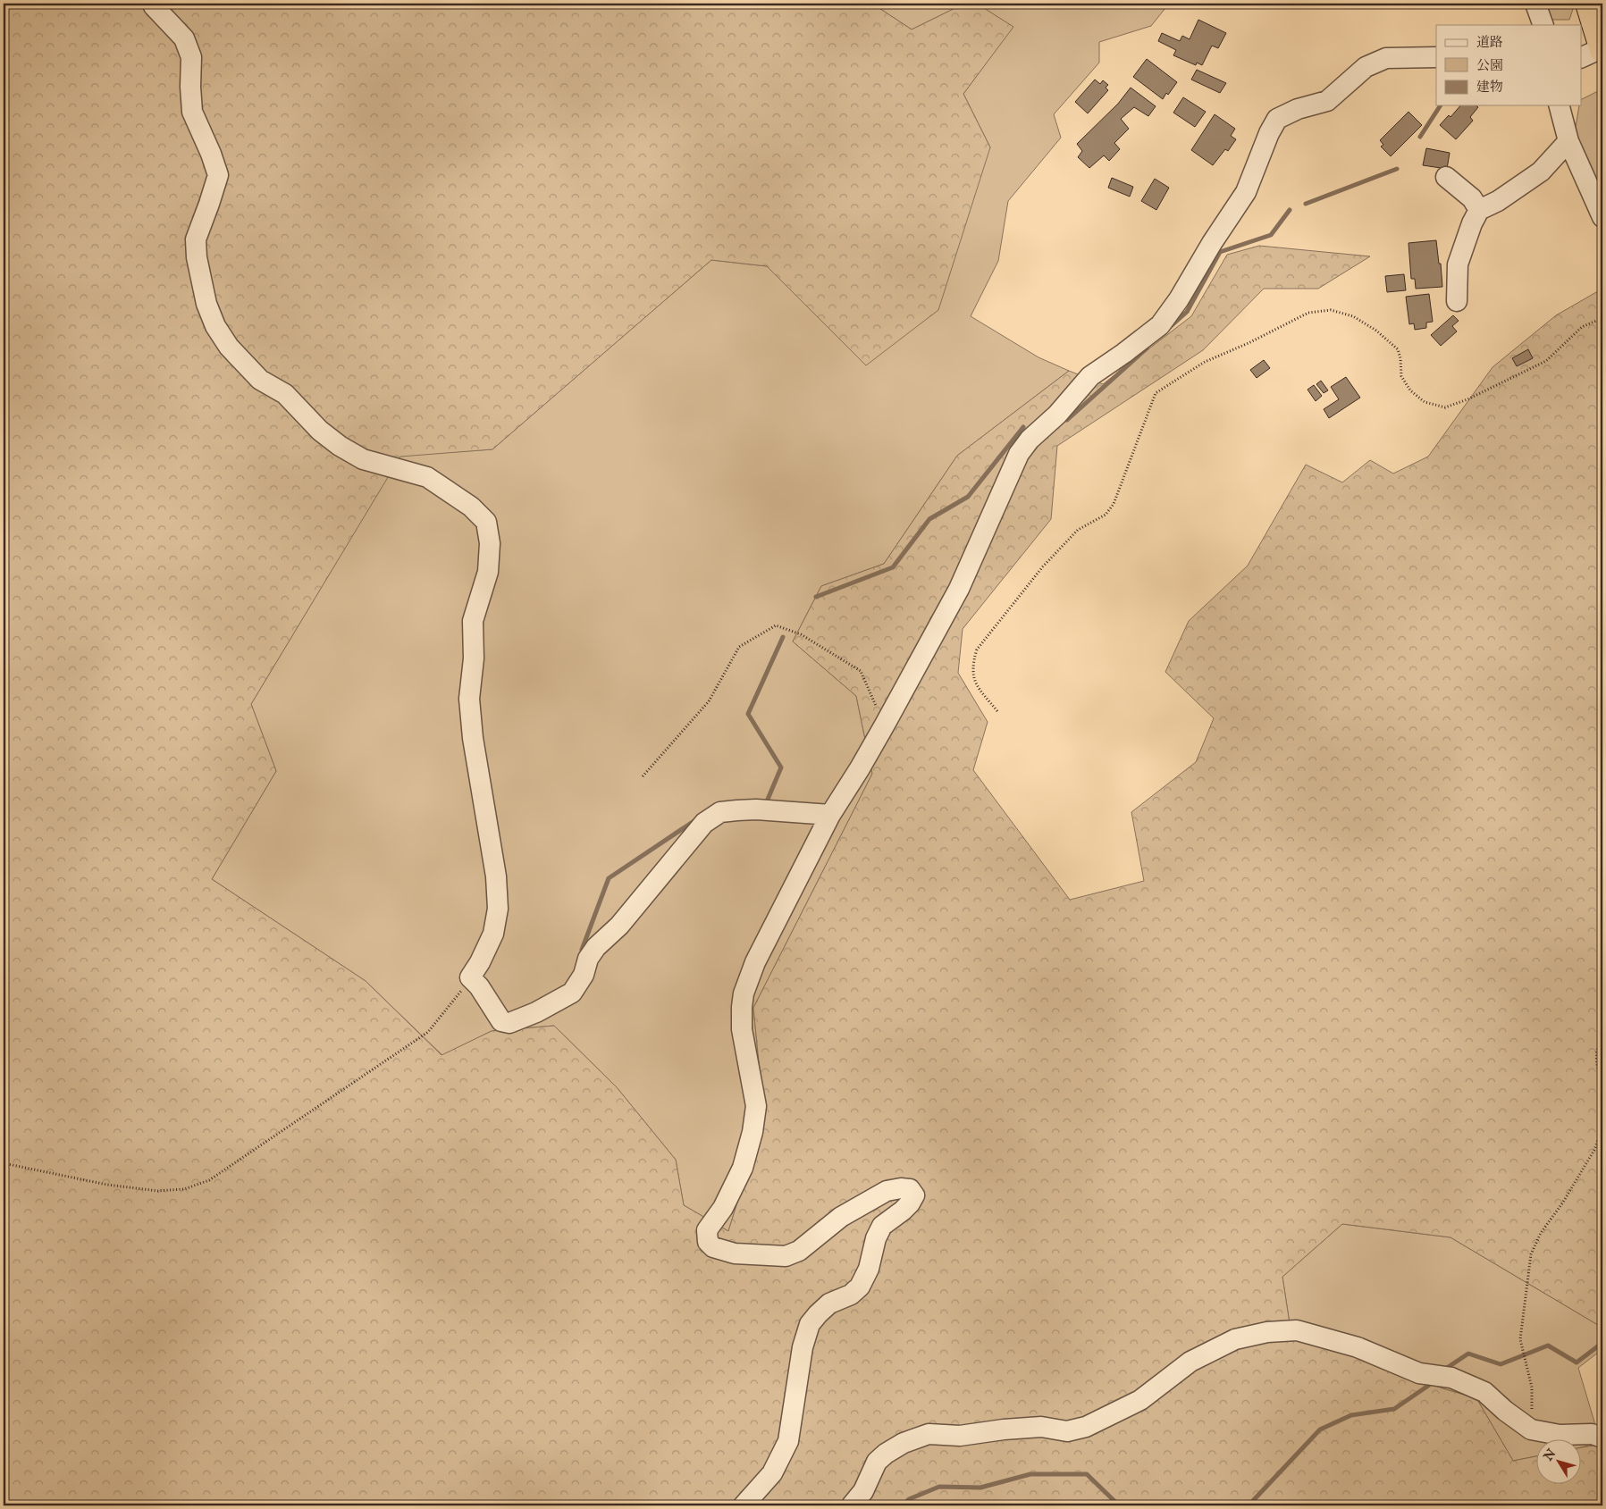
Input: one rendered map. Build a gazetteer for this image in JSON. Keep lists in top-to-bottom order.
{
  "legend": ["道路", "公園", "建物"],
  "north": "top left"
}
